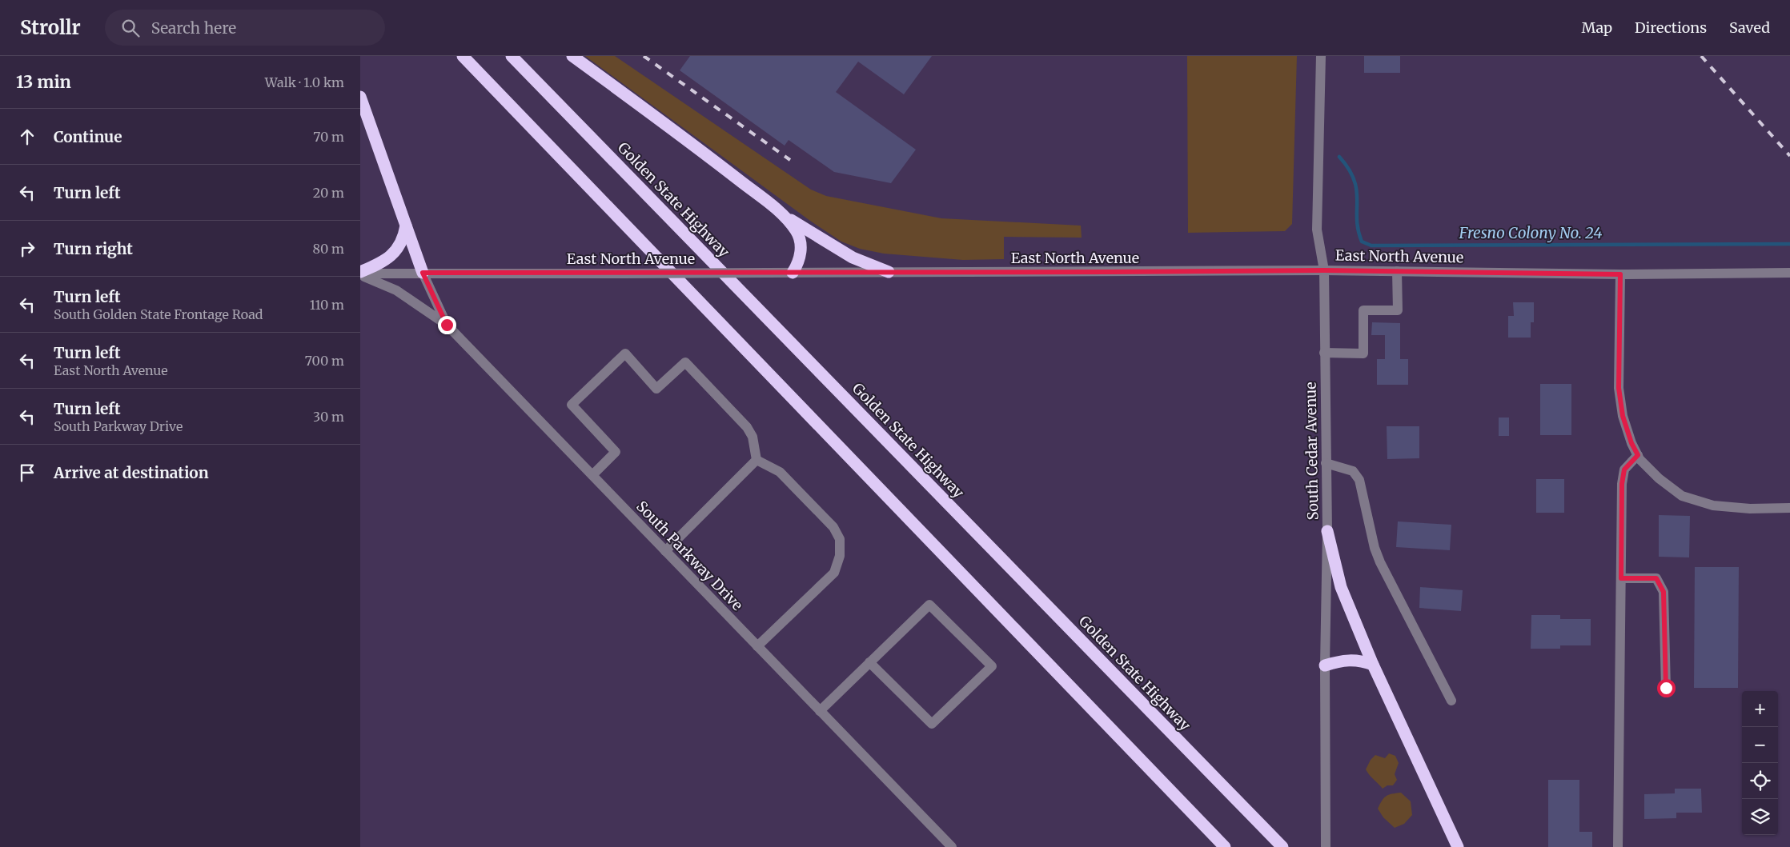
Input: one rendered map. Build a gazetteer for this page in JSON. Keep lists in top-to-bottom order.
{
  "streets": {
    "highway": ["Golden State Highway"],
    "street": ["East North Avenue", "South Cedar Avenue", "South Parkway Drive"]
  },
  "crossings": [
    ["East North Avenue", "South Cedar Avenue"],
    ["East North Avenue", "South Parkway Drive"]
  ],
  "water": ["Fresno Colony No. 24"],
  "page": {
    "header": "Strollr",
    "search": "Search here",
    "nav": ["Map", "Directions", "Saved"],
    "heading": ["13 min", "Walk · 1.0 km"],
    "list": [
      ["Continue", "70 m"],
      ["Turn left", "20 m"],
      ["Turn right", "80 m"],
      ["Turn left", "South Golden State Frontage Road", "110 m"],
      ["Turn left", "East North Avenue", "700 m"],
      ["Turn left", "South Parkway Drive", "30 m"],
      "Arrive at destination"
    ],
    "map_buttons": ["+", "−"]
  }
}
